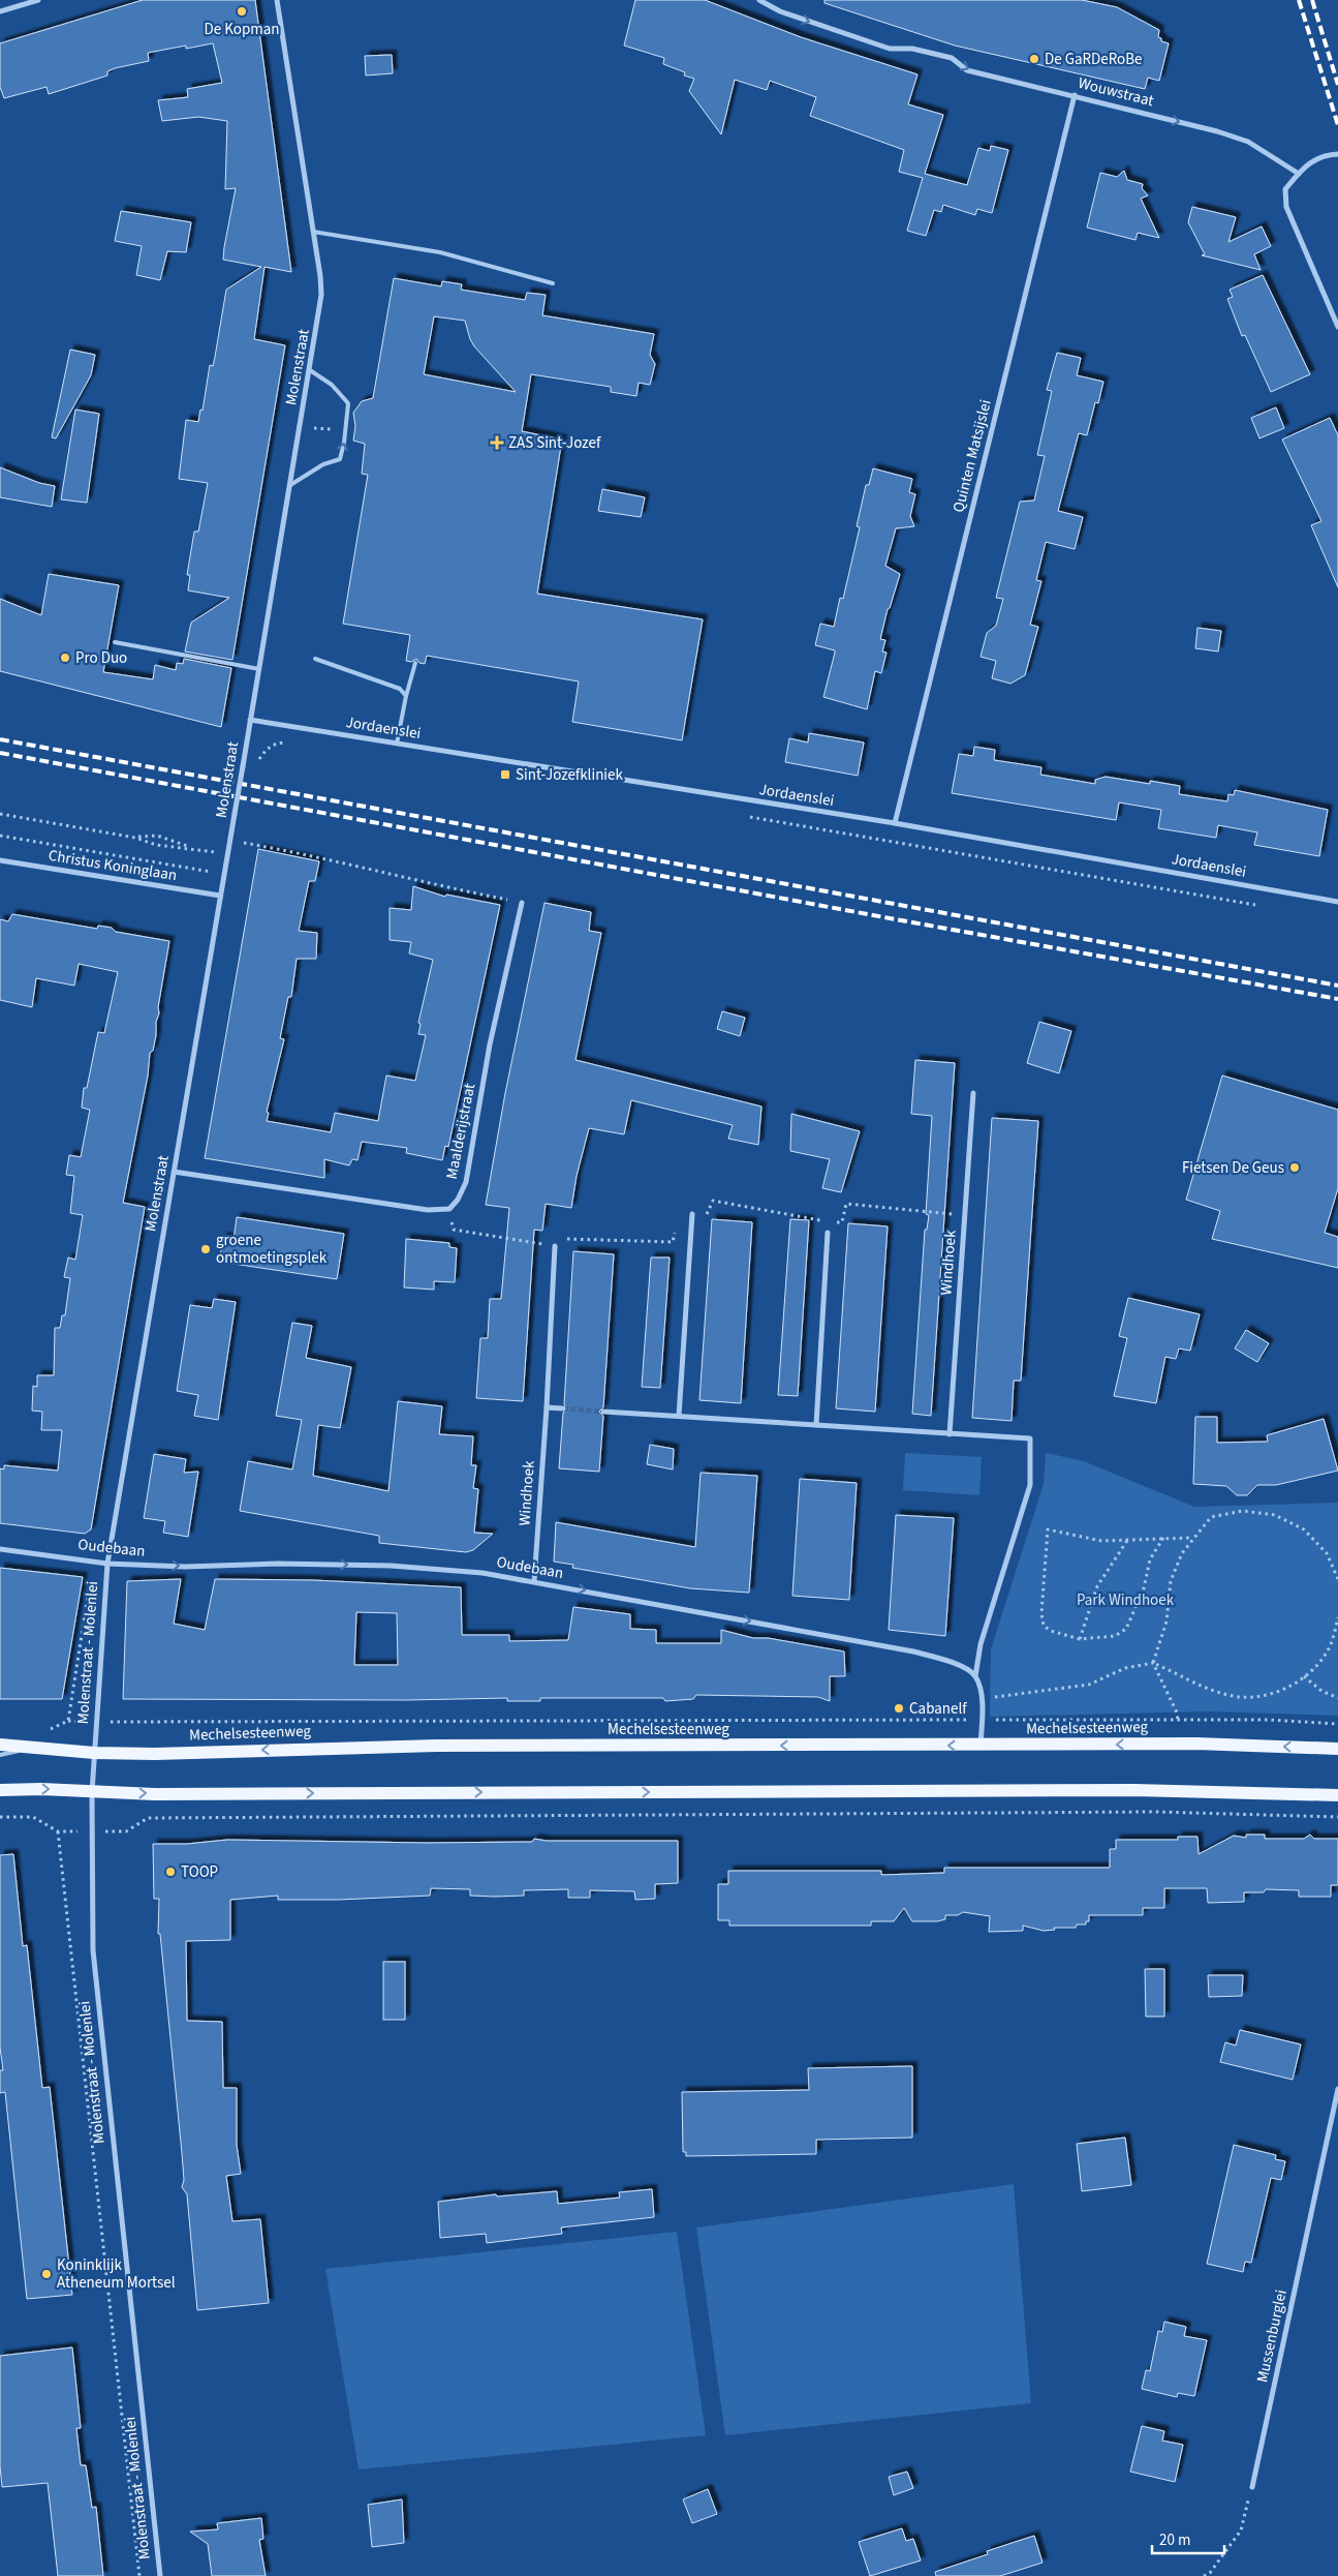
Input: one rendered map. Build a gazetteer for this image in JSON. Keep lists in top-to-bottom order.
{
  "streets": {
    "main road": ["Mechelsesteenweg"],
    "street": [
      "Wouwstraat",
      "Molenstraat",
      "Quinten Matsijslei",
      "Jordaenslei",
      "Christus Koninglaan",
      "Maalderijstraat",
      "Windhoek",
      "Oudebaan",
      "Molenstraat - Molenlei",
      "Mussenburglei"
    ]
  },
  "crossings": [
    ["Wouwstraat", "Quinten Matsijslei"],
    ["Molenstraat", "Jordaenslei"],
    ["Molenstraat", "Christus Koninglaan"],
    ["Molenstraat", "Maalderijstraat"],
    ["Molenstraat", "Oudebaan"],
    ["Molenstraat", "Molenstraat - Molenlei"],
    ["Quinten Matsijslei", "Jordaenslei"],
    ["Windhoek", "Oudebaan"],
    ["Oudebaan", "Molenstraat - Molenlei"],
    ["Molenstraat - Molenlei", "Mechelsesteenweg"]
  ],
  "one_way": ["Wouwstraat", "Oudebaan"],
  "parks": ["Park Windhoek"],
  "places": {
    "other": [
      "De Kopman",
      "De GaRDeRoBe",
      "Pro Duo",
      "Fietsen De Geus",
      "groene ontmoetingsplek",
      "Cabanelf",
      "TOOP",
      "Koninklijk Atheneum Mortsel"
    ],
    "health": ["ZAS Sint-Jozef"],
    "transit": ["Sint-Jozefkliniek"]
  },
  "scale_bar": "20 m"
}
